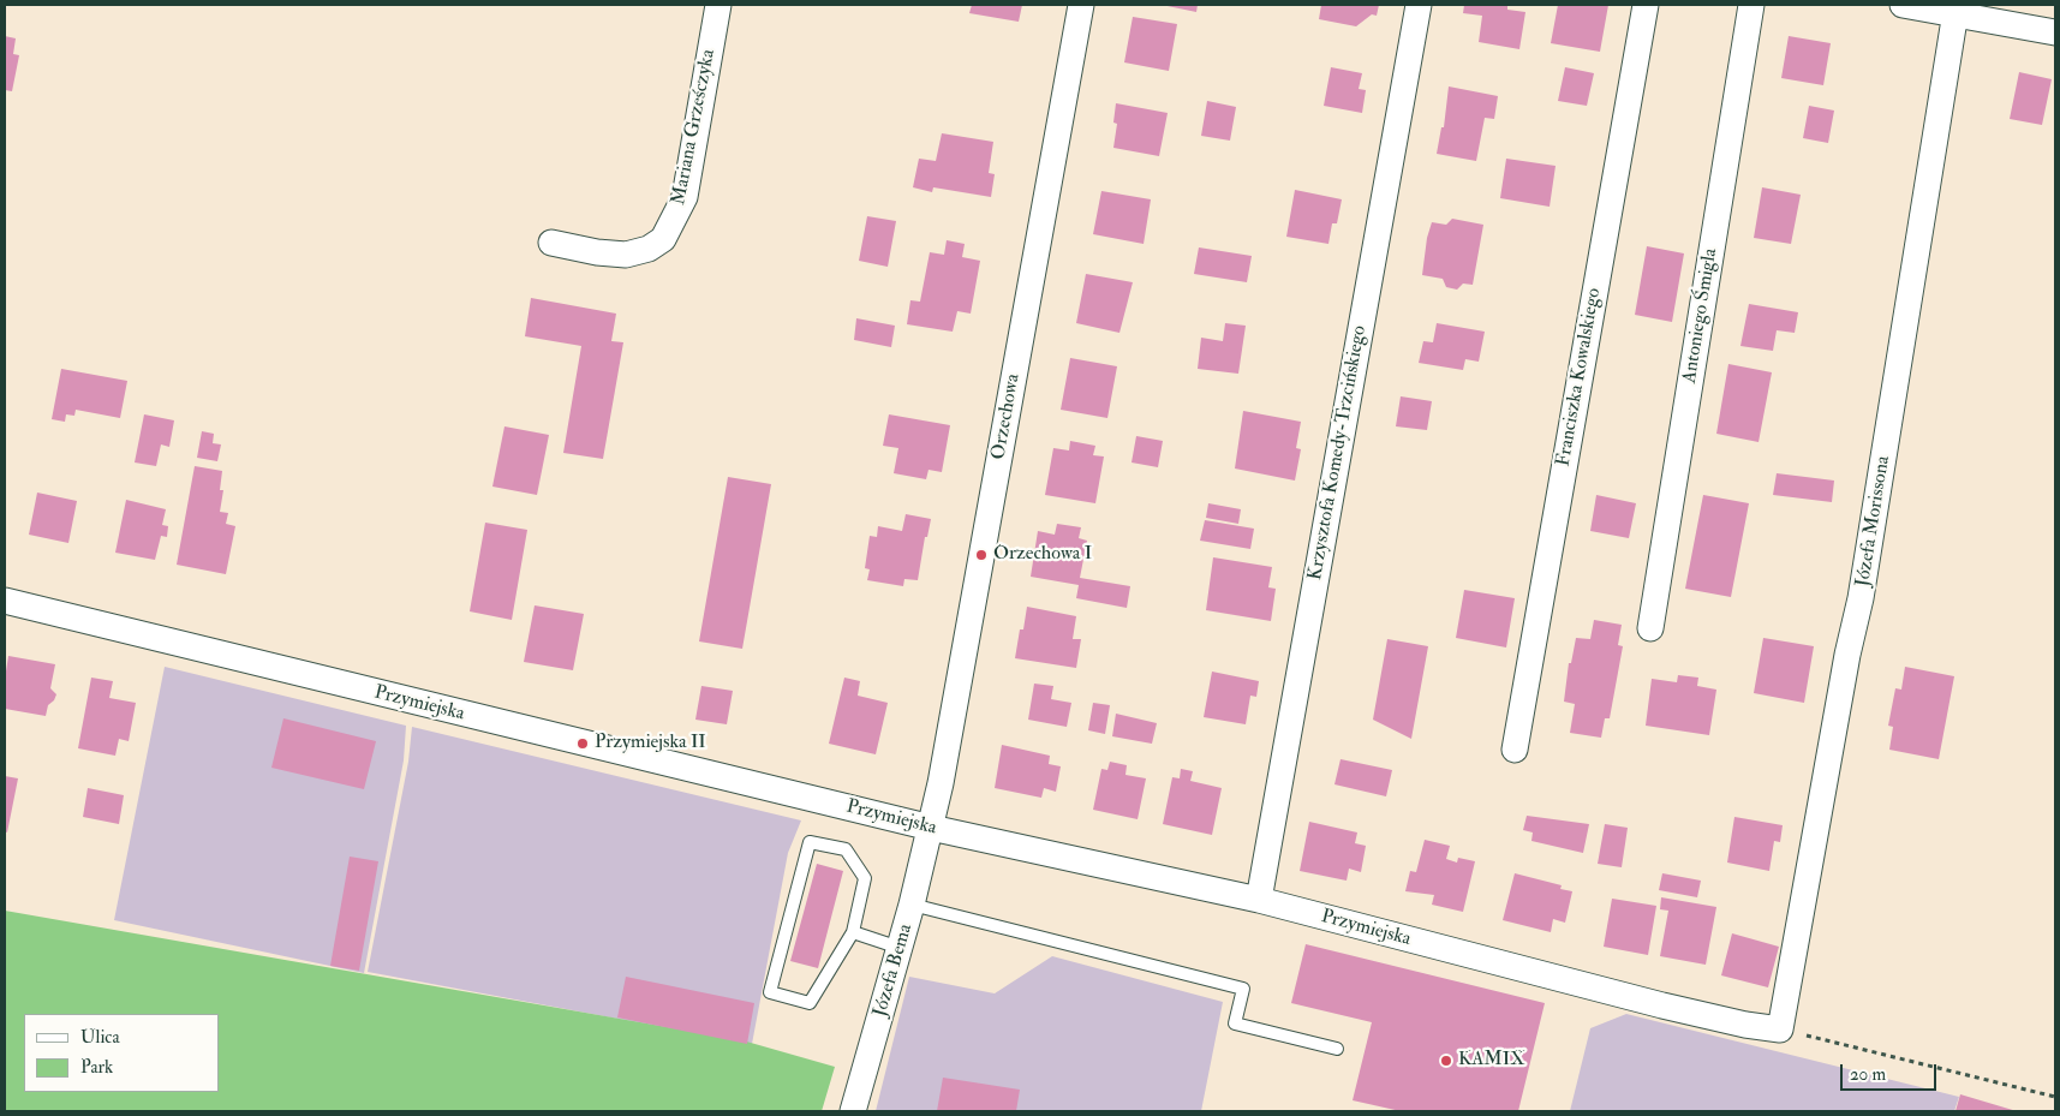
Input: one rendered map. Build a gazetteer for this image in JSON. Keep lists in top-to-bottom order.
{
  "streets": {
    "street": [
      "Mariana Grześczyka",
      "Antoniego Śmigla",
      "Franciszka Kowalskiego",
      "Orzechowa",
      "Krzysztofa Komedy-Trzcińskiego",
      "Józefa Morissona",
      "Przymiejska",
      "Józefa Bema"
    ]
  },
  "crossings": [
    ["Orzechowa", "Przymiejska"],
    ["Orzechowa", "Józefa Bema"],
    ["Krzysztofa Komedy-Trzcińskiego", "Przymiejska"],
    ["Józefa Morissona", "Przymiejska"],
    ["Przymiejska", "Józefa Bema"]
  ],
  "places": ["Orzechowa I", "Przymiejska II", "KAMIX"],
  "legend": ["Ulica", "Park"],
  "scale_bar": "20 m"
}
